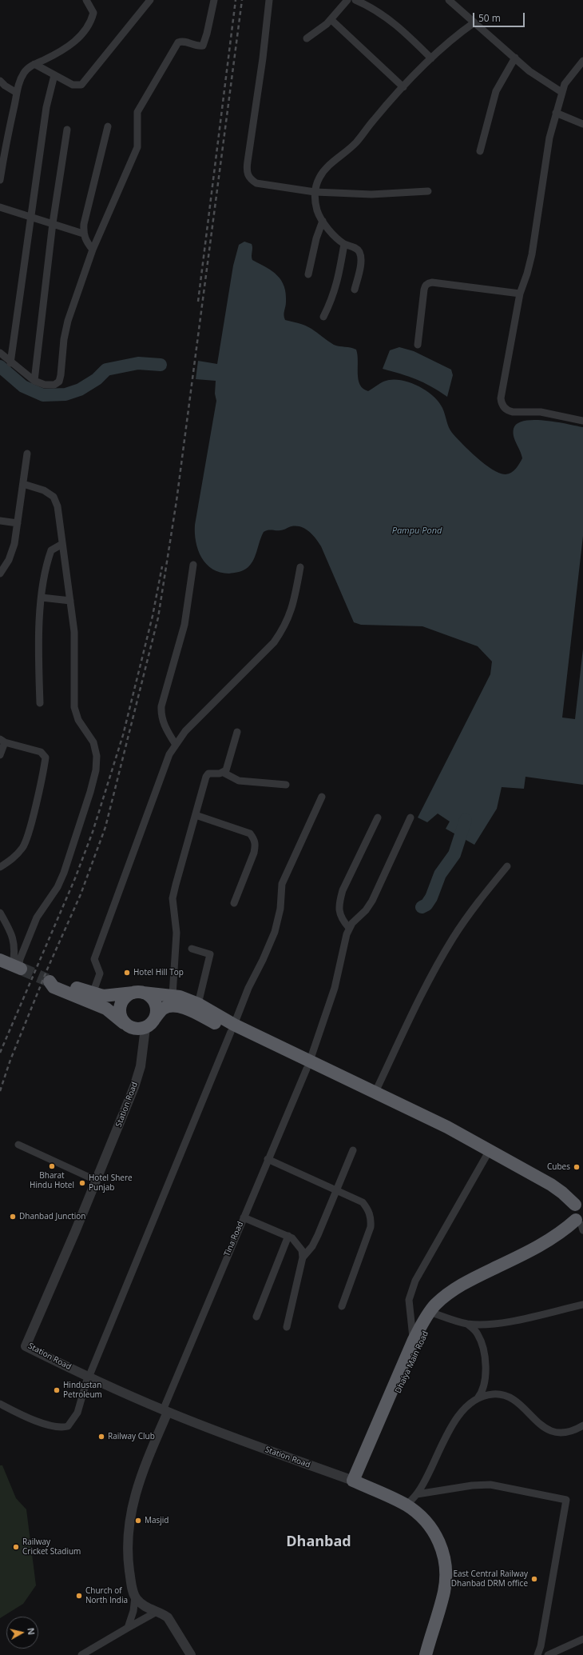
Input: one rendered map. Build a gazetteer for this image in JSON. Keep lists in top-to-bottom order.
{
  "streets": {
    "highway": ["Dhaiya Main Road"],
    "street": ["Station Road", "Tina Road"]
  },
  "crossings": [
    ["Station Road", "Tina Road"],
    ["Station Road", "Dhaiya Main Road"]
  ],
  "districts": ["Dhanbad"],
  "water": ["Pampu Pond"],
  "places": [
    "Hotel Hill Top",
    "Bharat Hindu Hotel",
    "Cubes",
    "Hotel Shere Punjab",
    "Dhanbad Junction",
    "Hindustan Petroleum",
    "Railway Club",
    "Masjid",
    "Railway Cricket Stadium",
    "East Central Railway Dhanbad DRM office",
    "Church of North India"
  ],
  "scale_bar": "50 m",
  "north": "right"
}
